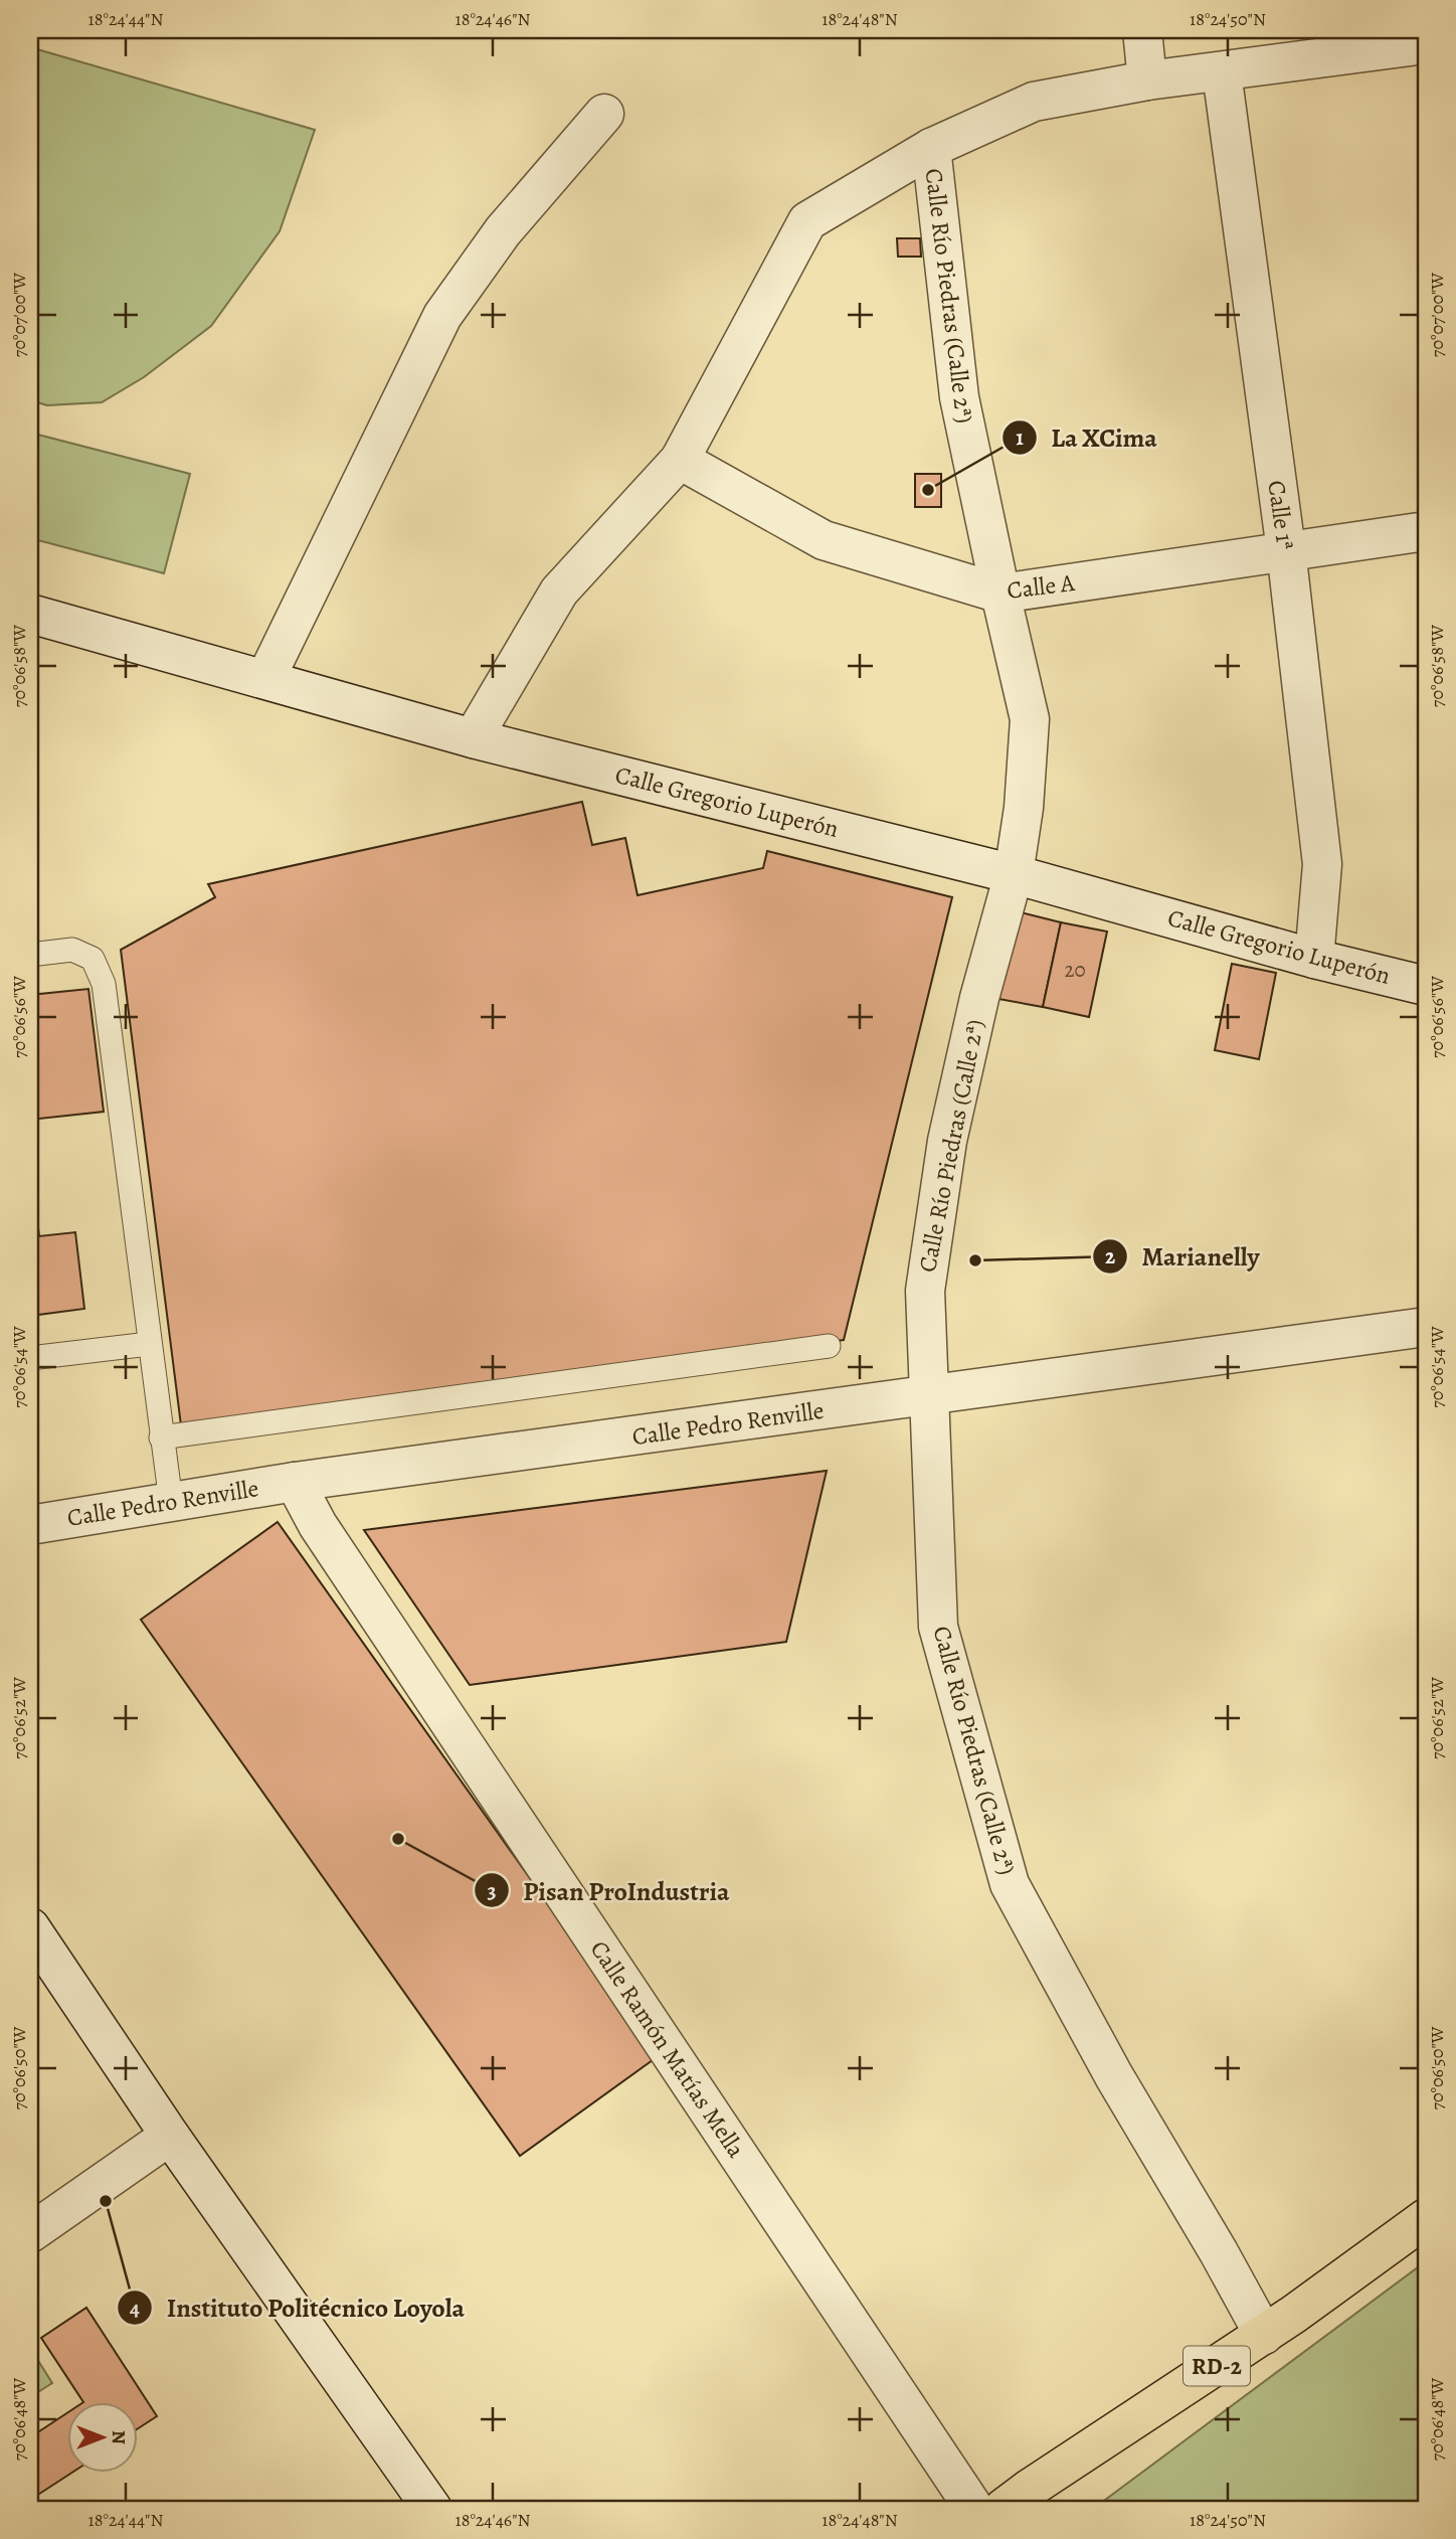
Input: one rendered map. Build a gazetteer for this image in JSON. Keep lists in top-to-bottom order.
{
  "streets": {
    "main road": ["RD-2"],
    "street": [
      "Calle Río Piedras (Calle 2ª)",
      "Calle 1ª",
      "Calle A",
      "Calle Gregorio Luperón",
      "Calle Pedro Renville",
      "Calle Ramón Matías Mella"
    ]
  },
  "crossings": [
    ["Calle Río Piedras (Calle 2ª)", "Calle A"],
    ["Calle Río Piedras (Calle 2ª)", "Calle Gregorio Luperón"],
    ["Calle Río Piedras (Calle 2ª)", "Calle Pedro Renville"],
    ["Calle Río Piedras (Calle 2ª)", "RD-2"],
    ["Calle 1ª", "Calle A"],
    ["Calle 1ª", "Calle Gregorio Luperón"],
    ["Calle Pedro Renville", "Calle Ramón Matías Mella"]
  ],
  "places": [
    "La XCima",
    "Marianelly",
    "Pisan ProIndustria",
    "Instituto Politécnico Loyola"
  ],
  "house_numbers": ["20"],
  "north": "right",
  "coordinates": [
    "18°24'44\"N",
    "18°24'46\"N",
    "18°24'48\"N",
    "18°24'50\"N",
    "70°07'00\"W",
    "70°06'58\"W",
    "70°06'56\"W",
    "70°06'54\"W",
    "70°06'52\"W",
    "70°06'50\"W",
    "70°06'48\"W"
  ]
}
